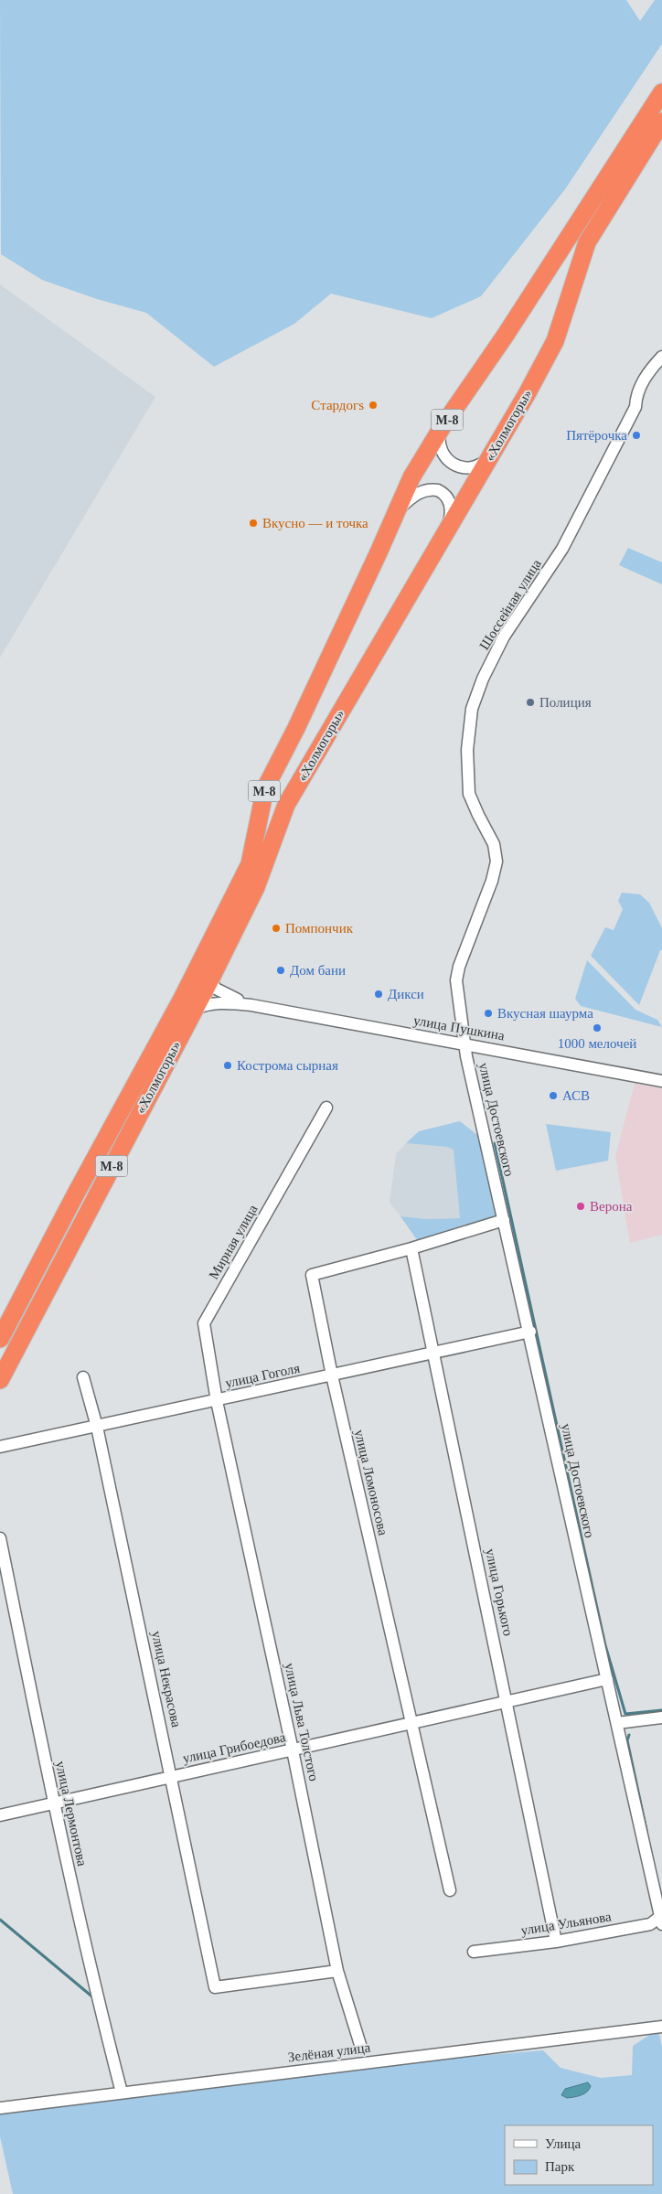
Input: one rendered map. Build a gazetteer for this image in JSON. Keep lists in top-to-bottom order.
{
  "streets": {
    "highway": ["М-8", "«Холмогоры»"],
    "street": [
      "Шоссейная улица",
      "улица Пушкина",
      "улица Достоевского",
      "Мирная улица",
      "улица Гоголя",
      "улица Ломоносова",
      "улица Горького",
      "улица Некрасова",
      "улица Льва Толстого",
      "улица Грибоедова",
      "улица Лермонтова",
      "улица Ульянова",
      "Зелёная улица"
    ]
  },
  "crossings": [
    ["Шоссейная улица", "улица Пушкина"],
    ["Шоссейная улица", "улица Достоевского"],
    ["улица Пушкина", "улица Достоевского"],
    ["улица Достоевского", "улица Гоголя"],
    ["улица Достоевского", "улица Ломоносова"],
    ["улица Достоевского", "улица Грибоедова"],
    ["улица Достоевского", "улица Ульянова"],
    ["Мирная улица", "улица Гоголя"],
    ["Мирная улица", "улица Льва Толстого"],
    ["улица Гоголя", "улица Ломоносова"],
    ["улица Гоголя", "улица Горького"],
    ["улица Гоголя", "улица Некрасова"],
    ["улица Гоголя", "улица Льва Толстого"],
    ["улица Ломоносова", "улица Горького"],
    ["улица Ломоносова", "улица Грибоедова"],
    ["улица Горького", "улица Грибоедова"],
    ["улица Горького", "улица Ульянова"],
    ["улица Некрасова", "улица Льва Толстого"],
    ["улица Некрасова", "улица Грибоедова"],
    ["улица Льва Толстого", "улица Грибоедова"],
    ["улица Грибоедова", "улица Лермонтова"],
    ["улица Лермонтова", "Зелёная улица"]
  ],
  "places": [
    "Стардогs",
    "Пятёрочка",
    "Вкусно — и точка",
    "Полиция",
    "Помпончик",
    "Дом бани",
    "Дикси",
    "Вкусная шаурма",
    "1000 мелочей",
    "Кострома сырная",
    "АСВ",
    "Верона"
  ],
  "legend": ["Улица", "Парк"]
}
